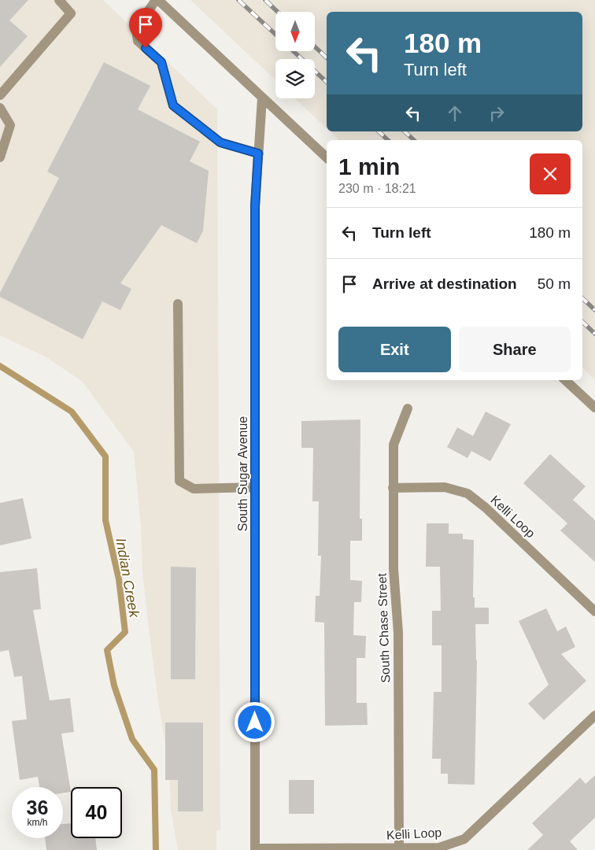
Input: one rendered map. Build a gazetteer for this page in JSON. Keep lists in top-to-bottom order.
{
  "streets": {
    "street": ["South Sugar Avenue", "Kelli Loop", "South Chase Street"]
  },
  "crossings": [
    ["South Sugar Avenue", "Kelli Loop"],
    ["Kelli Loop", "South Chase Street"]
  ],
  "water": ["Indian Creek"],
  "north": "bottom",
  "page": {
    "turn": ["180 m", "Turn left"],
    "heading": ["1 min", "230 m · 18:21"],
    "list": [
      {
        "name": "Turn left",
        "value": "180 m"
      },
      {
        "name": "Arrive at destination",
        "value": "50 m"
      }
    ],
    "buttons": ["Exit", "Share"],
    "speed": "36 km/h",
    "limit": "40"
  }
}
